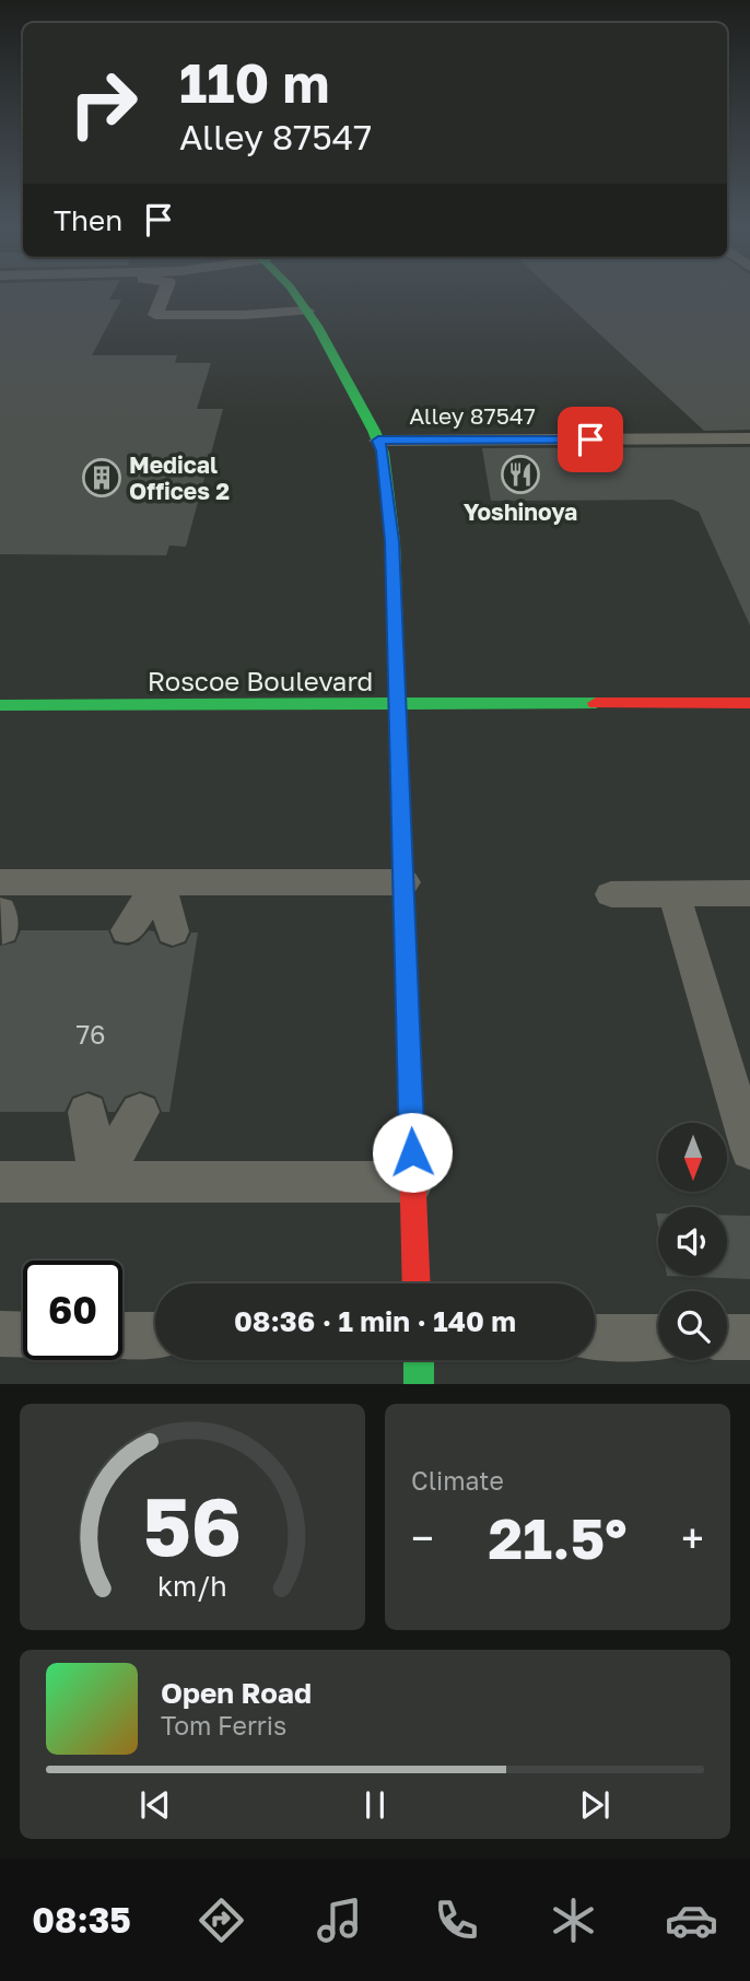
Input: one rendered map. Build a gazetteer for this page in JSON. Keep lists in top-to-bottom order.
{
  "streets": {
    "main road": ["Roscoe Boulevard"],
    "lane": ["Alley 87547"]
  },
  "places": {
    "restaurant": ["Yoshinoya"],
    "building": ["Medical Offices 2"]
  },
  "house_numbers": ["76"],
  "north": "bottom",
  "page": {
    "turn": ["110 m", "Alley 87547"],
    "then": "Then",
    "limit": "60",
    "trip": "08:36 · 1 min · 140 m",
    "tile": "Climate",
    "heat": ["−", "21.5°", "+"],
    "song": ["Open Road", "Tom Ferris"],
    "tabs": "08:35",
    "gauge": ["56", "km/h"]
  }
}
